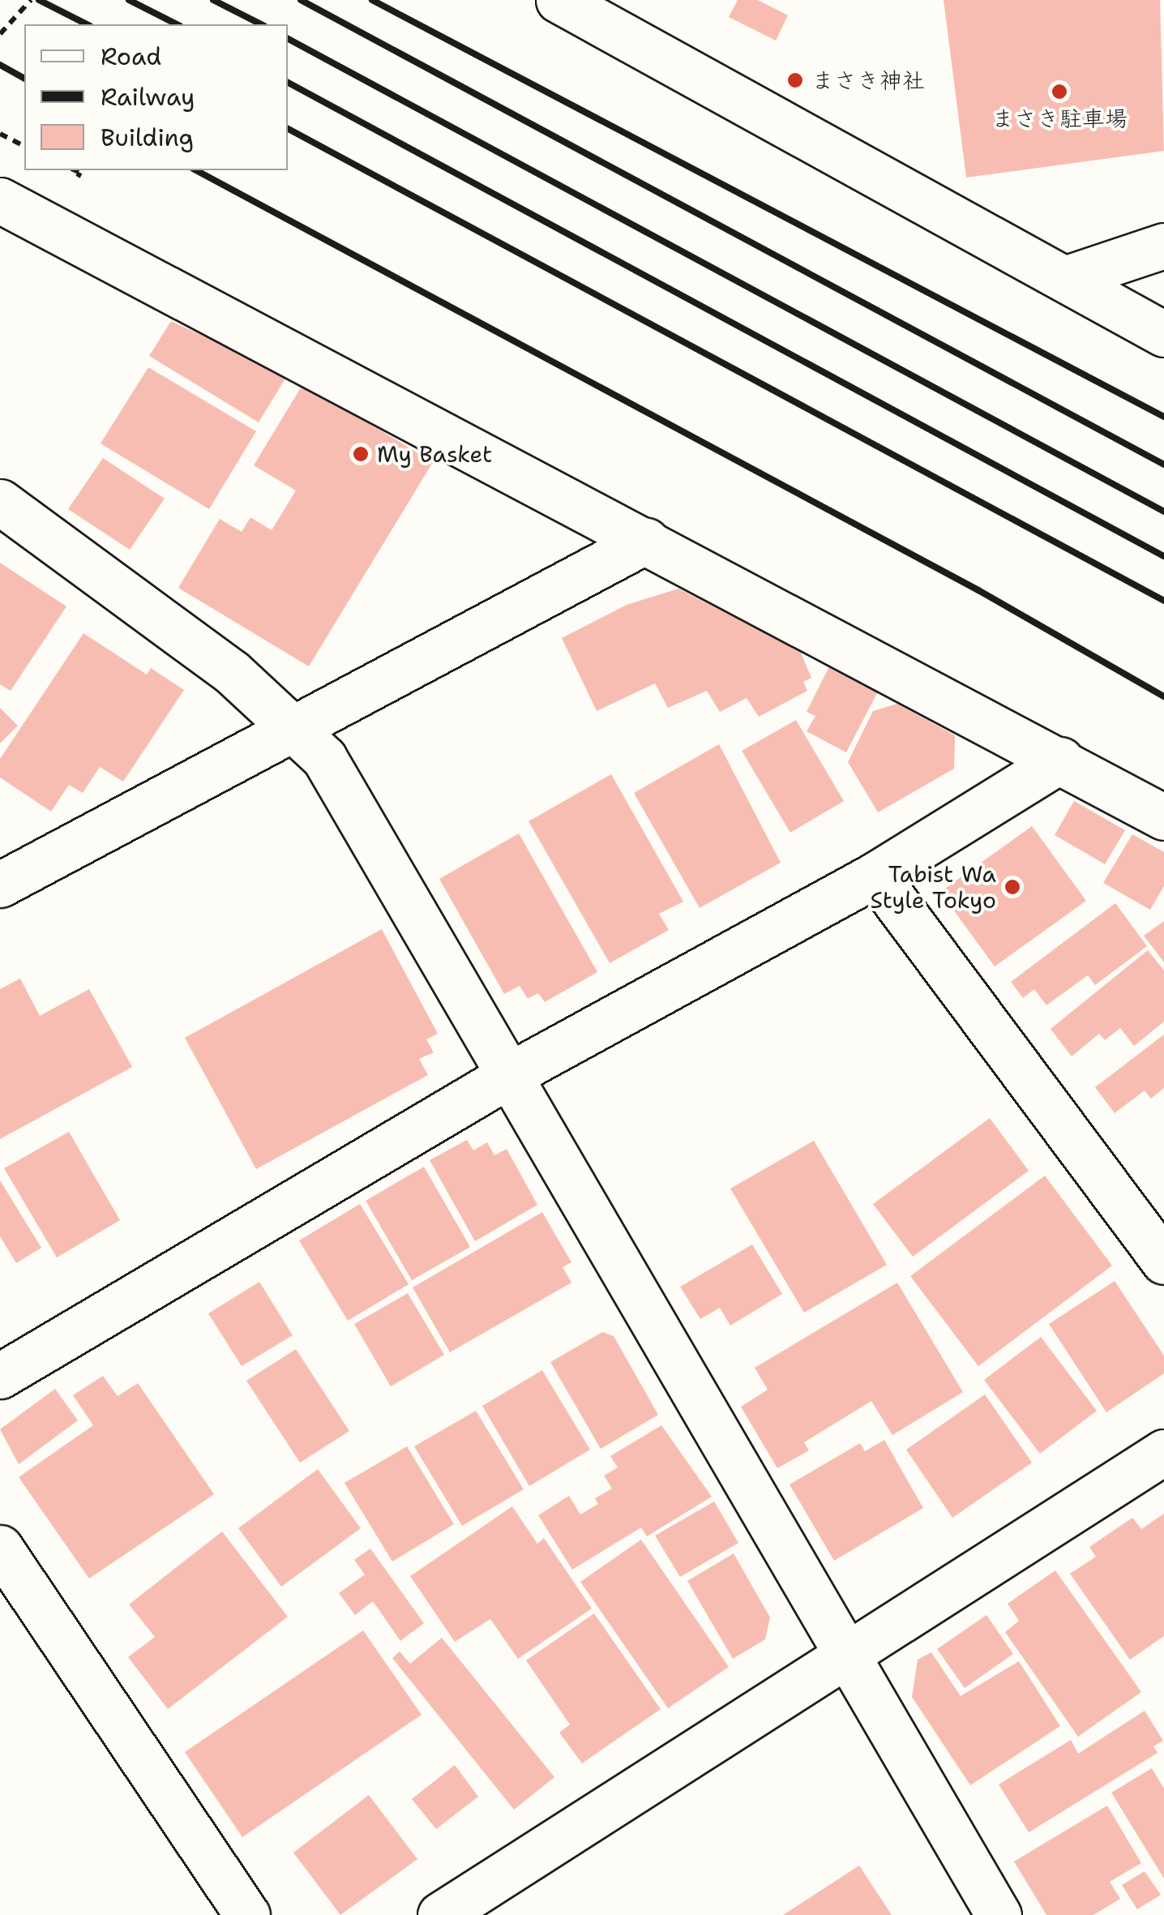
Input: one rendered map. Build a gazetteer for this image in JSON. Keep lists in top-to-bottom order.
{
  "places": [
    "まさき神社",
    "まさき駐車場",
    "My Basket",
    "Tabist Wa Style Tokyo"
  ],
  "legend": ["Road", "Railway", "Building"]
}
